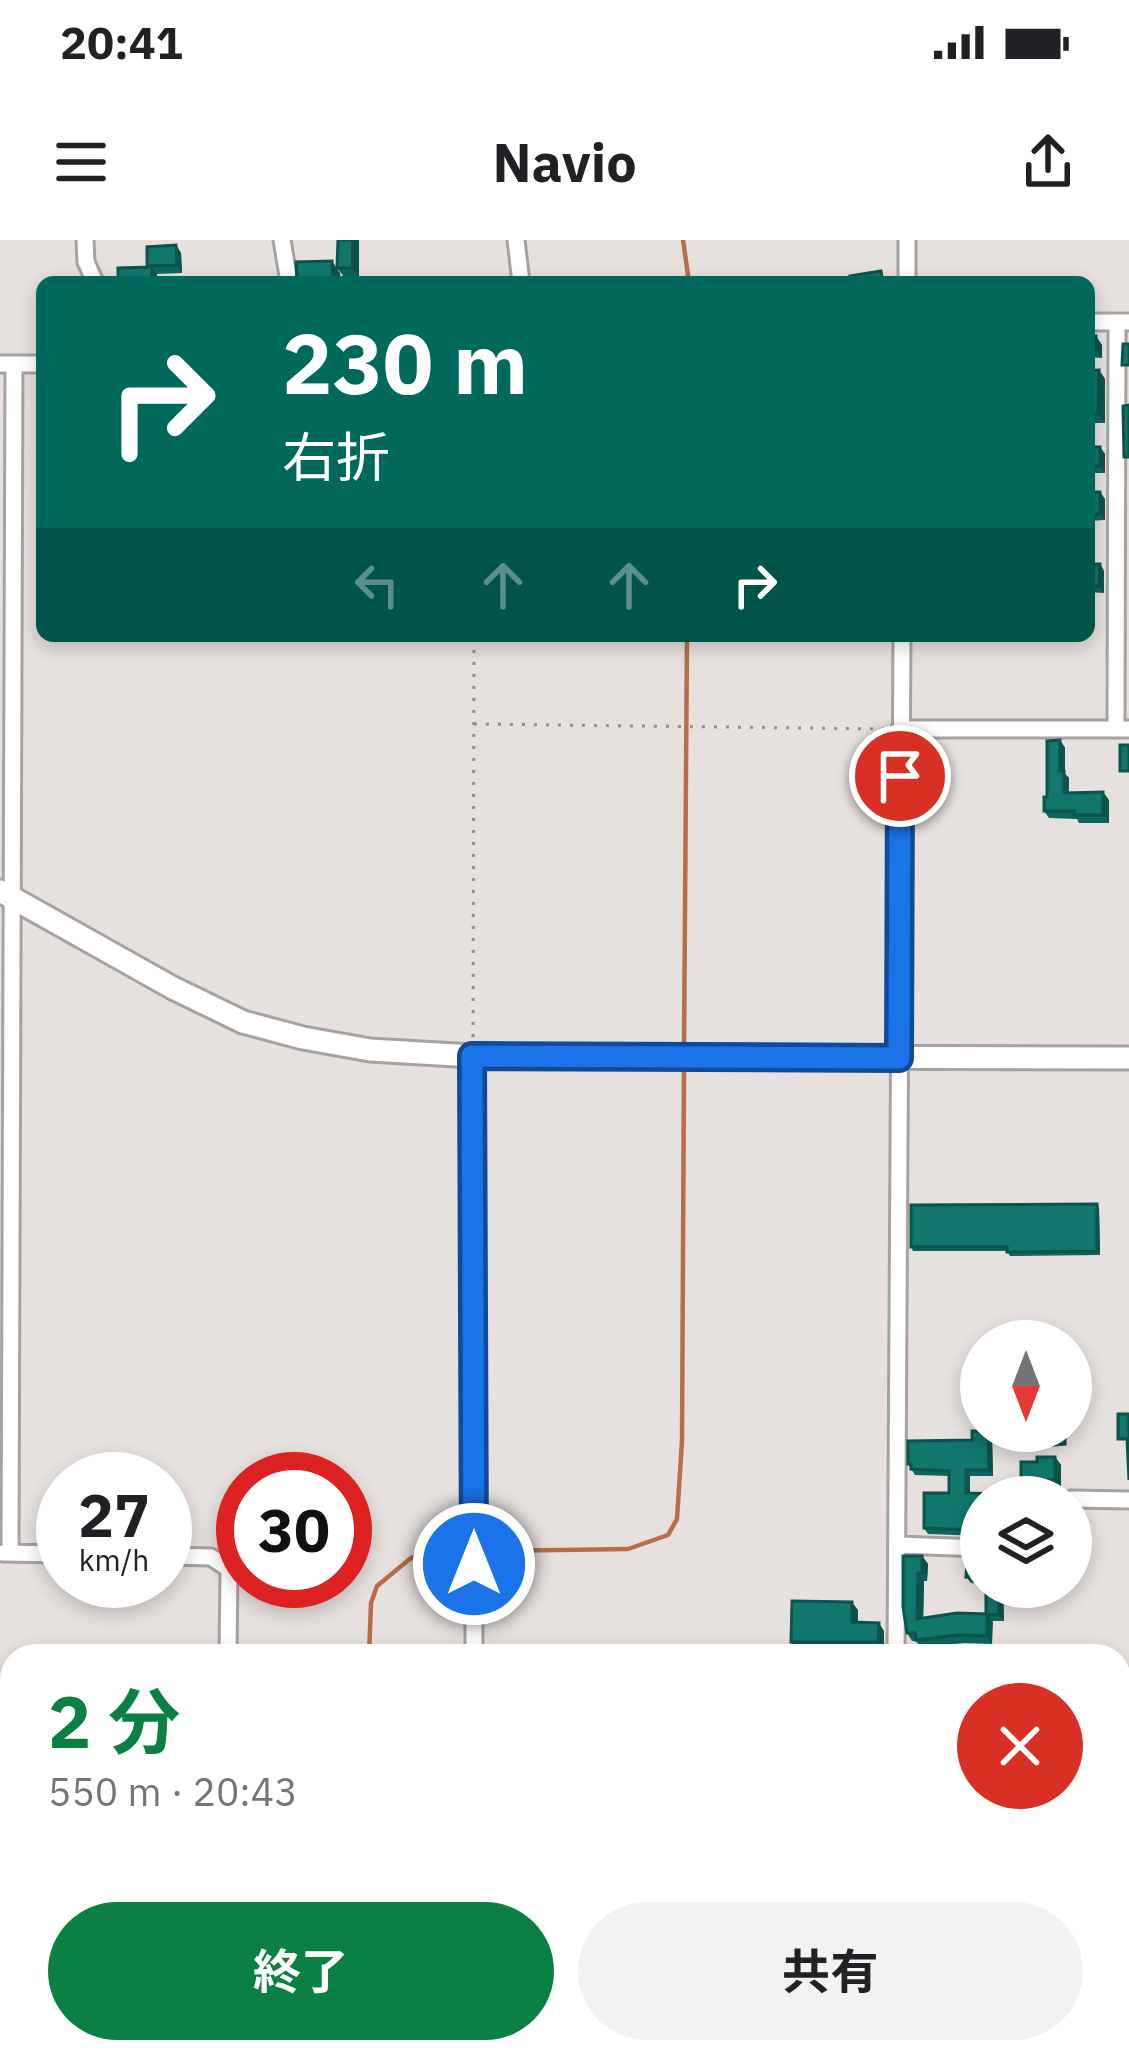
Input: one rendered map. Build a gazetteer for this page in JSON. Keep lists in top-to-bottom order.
{
  "north": "bottom",
  "page": {
    "status": "20:41",
    "header": "Navio",
    "turn": ["230 m", "右折"],
    "speed": "27 km/h",
    "limit": "30",
    "heading": ["2 分", "550 m · 20:43"],
    "buttons": ["終了", "共有"]
  }
}
